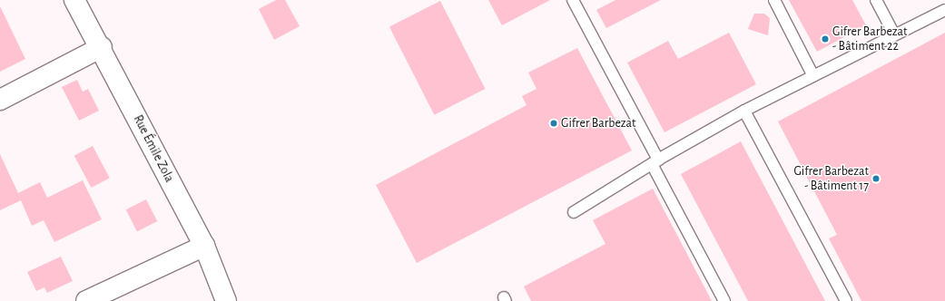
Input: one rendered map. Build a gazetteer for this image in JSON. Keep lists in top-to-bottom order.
{
  "streets": {
    "street": ["Rue Émile Zola"]
  },
  "places": ["Gifrer Barbezat - Bâtiment 22", "Gifrer Barbezat", "Gifrer Barbezat - Bâtiment 17"]
}
